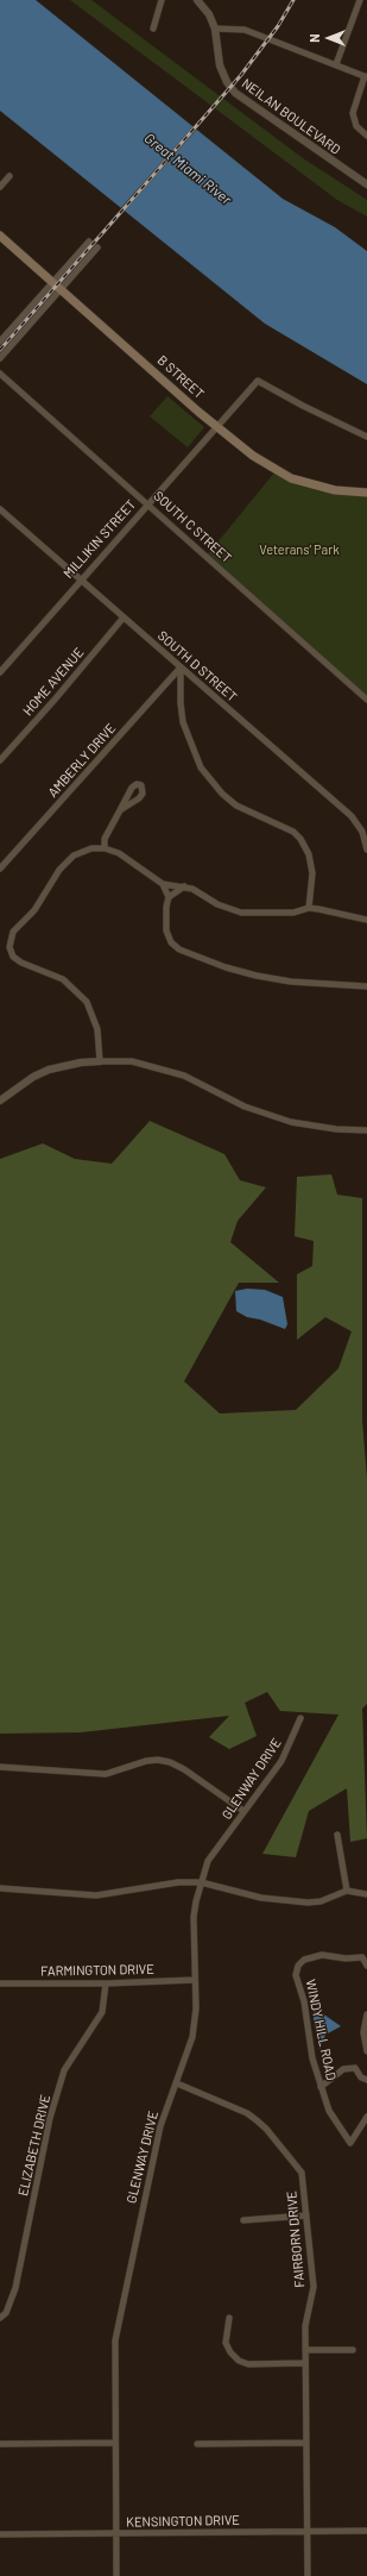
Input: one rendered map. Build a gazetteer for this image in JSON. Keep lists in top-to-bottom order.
{
  "streets": {
    "main road": ["B STREET"],
    "street": [
      "NEILAN BOULEVARD",
      "SOUTH C STREET",
      "MILLIKIN STREET",
      "SOUTH D STREET",
      "HOME AVENUE",
      "AMBERLY DRIVE",
      "GLENWAY DRIVE",
      "FARMINGTON DRIVE",
      "WINDY HILL ROAD",
      "ELIZABETH DRIVE",
      "FAIRBORN DRIVE",
      "KENSINGTON DRIVE"
    ]
  },
  "crossings": [
    ["B STREET", "MILLIKIN STREET"],
    ["SOUTH C STREET", "MILLIKIN STREET"],
    ["MILLIKIN STREET", "SOUTH D STREET"],
    ["SOUTH D STREET", "HOME AVENUE"],
    ["SOUTH D STREET", "AMBERLY DRIVE"],
    ["GLENWAY DRIVE", "FARMINGTON DRIVE"],
    ["GLENWAY DRIVE", "FAIRBORN DRIVE"],
    ["GLENWAY DRIVE", "KENSINGTON DRIVE"],
    ["FARMINGTON DRIVE", "ELIZABETH DRIVE"],
    ["FAIRBORN DRIVE", "KENSINGTON DRIVE"]
  ],
  "water": ["Great Miami River"],
  "parks": ["Veterans’ Park"],
  "north": "left"
}
